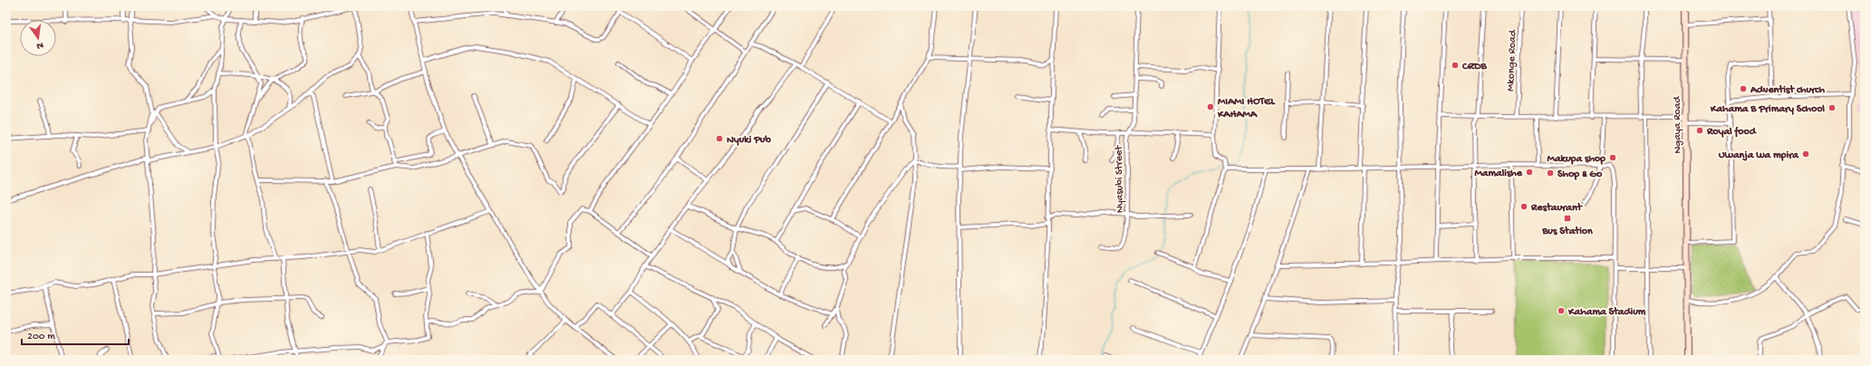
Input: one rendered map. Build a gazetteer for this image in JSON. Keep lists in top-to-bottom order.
{
  "streets": {
    "street": ["Mkonge Road", "Ngaya Road", "Nyasubi Street"]
  },
  "places": {
    "other": [
      "CRDB",
      "Adventist church",
      "MIAMI HOTEL KAHAMA",
      "Kahama B Primary School",
      "Royal food",
      "Nyuki Pub",
      "Uwanja wa mpira",
      "Makupa shop",
      "Mamalishe",
      "Shop & Go",
      "Restaurant",
      "Kahama Stadium"
    ],
    "transit": ["Bus Station"]
  },
  "scale_bar": "200 m",
  "north": "bottom"
}
